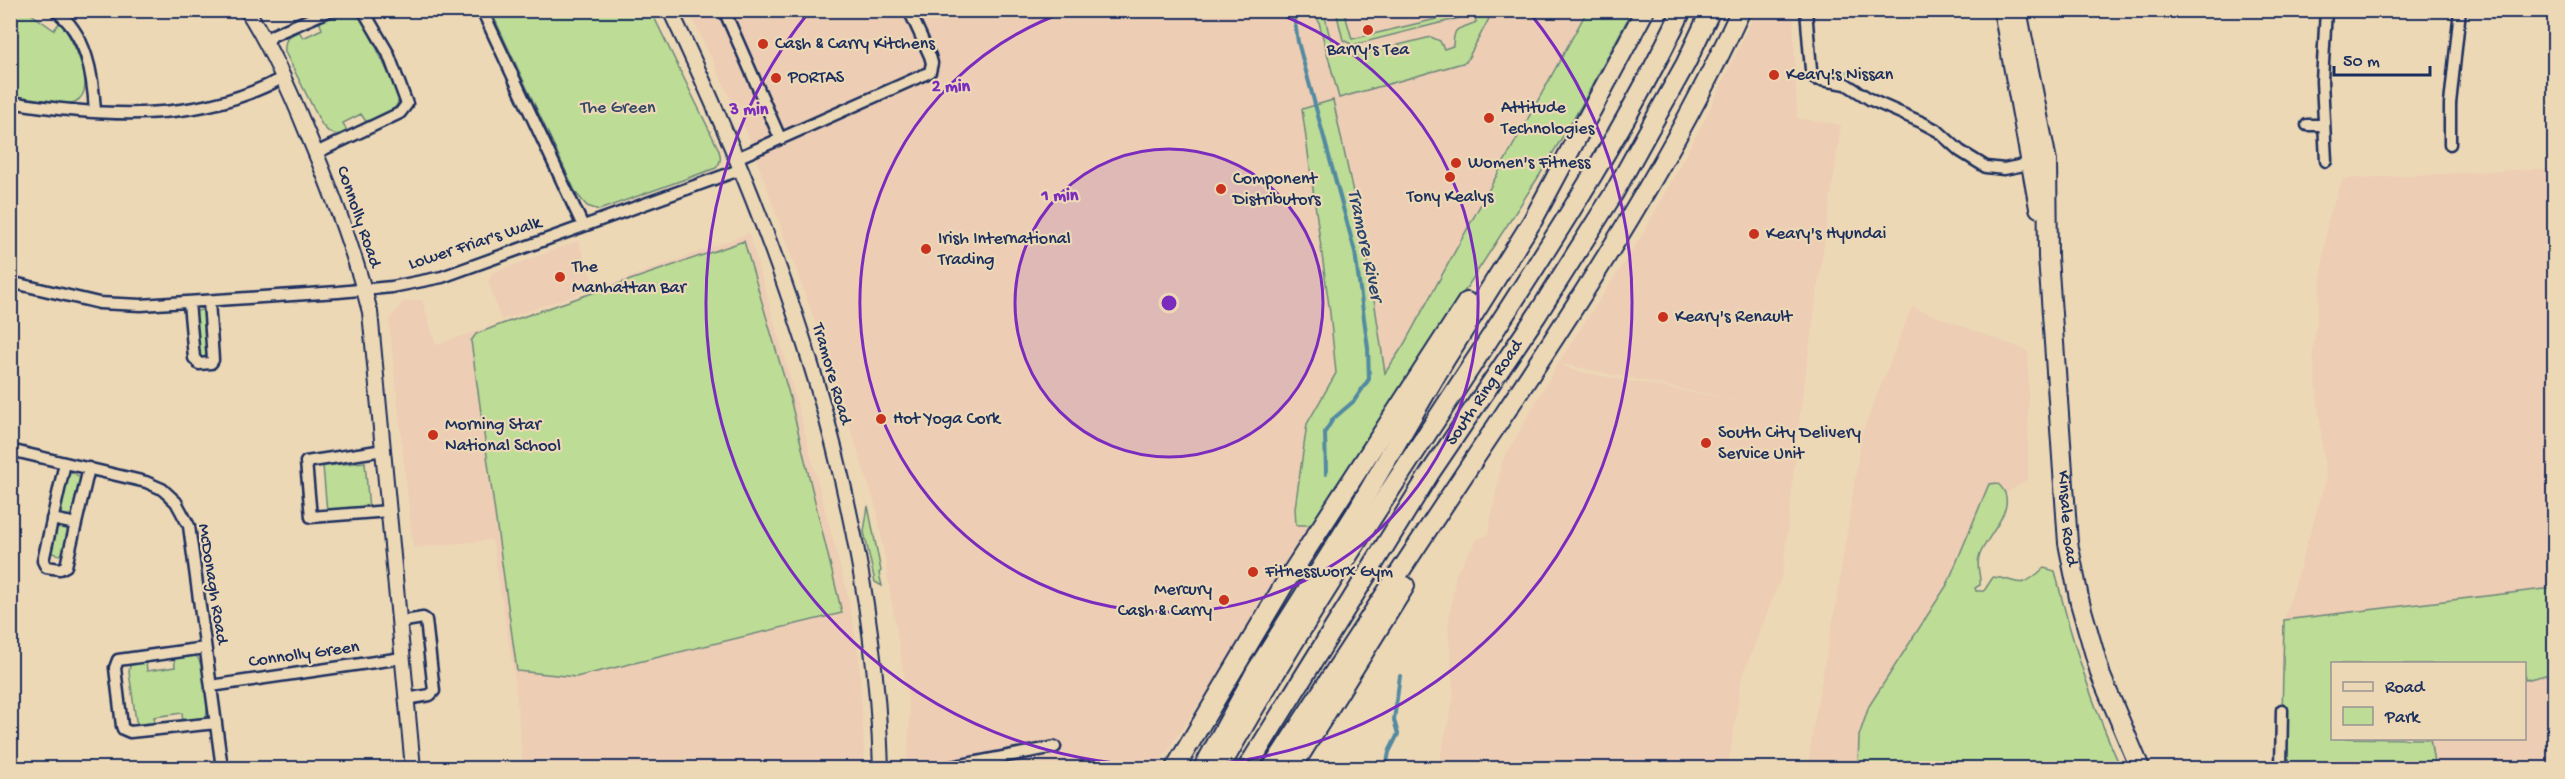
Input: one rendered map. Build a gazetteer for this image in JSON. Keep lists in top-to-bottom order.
{
  "streets": {
    "highway": ["South Ring Road", "Kinsale Road"],
    "street": [
      "Connolly Road",
      "Lower Friar's Walk",
      "Tramore Road",
      "McDonagh Road",
      "Connolly Green"
    ]
  },
  "crossings": [
    ["Connolly Road", "Lower Friar's Walk"],
    ["Connolly Road", "Connolly Green"],
    ["Lower Friar's Walk", "Tramore Road"],
    ["McDonagh Road", "Connolly Green"]
  ],
  "water": ["Tramore River"],
  "parks": ["The Green"],
  "places": [
    "Barry's Tea",
    "Cash & Carry Kitchens",
    "Keary's Nissan",
    "PORTAS",
    "Attitude Technologies",
    "Women's Fitness",
    "Tony Kealys",
    "Component Distributors",
    "Keary's Hyundai",
    "Irish International Trading",
    "The Manhattan Bar",
    "Keary's Renault",
    "Hot Yoga Cork",
    "Morning Star National School",
    "South City Delivery Service Unit",
    "Fitnessworx Gym",
    "Mercury Cash & Carry"
  ],
  "legend": ["Road", "Park"],
  "scale_bar": "50 m",
  "rings": ["2 min", "3 min", "1 min"]
}
